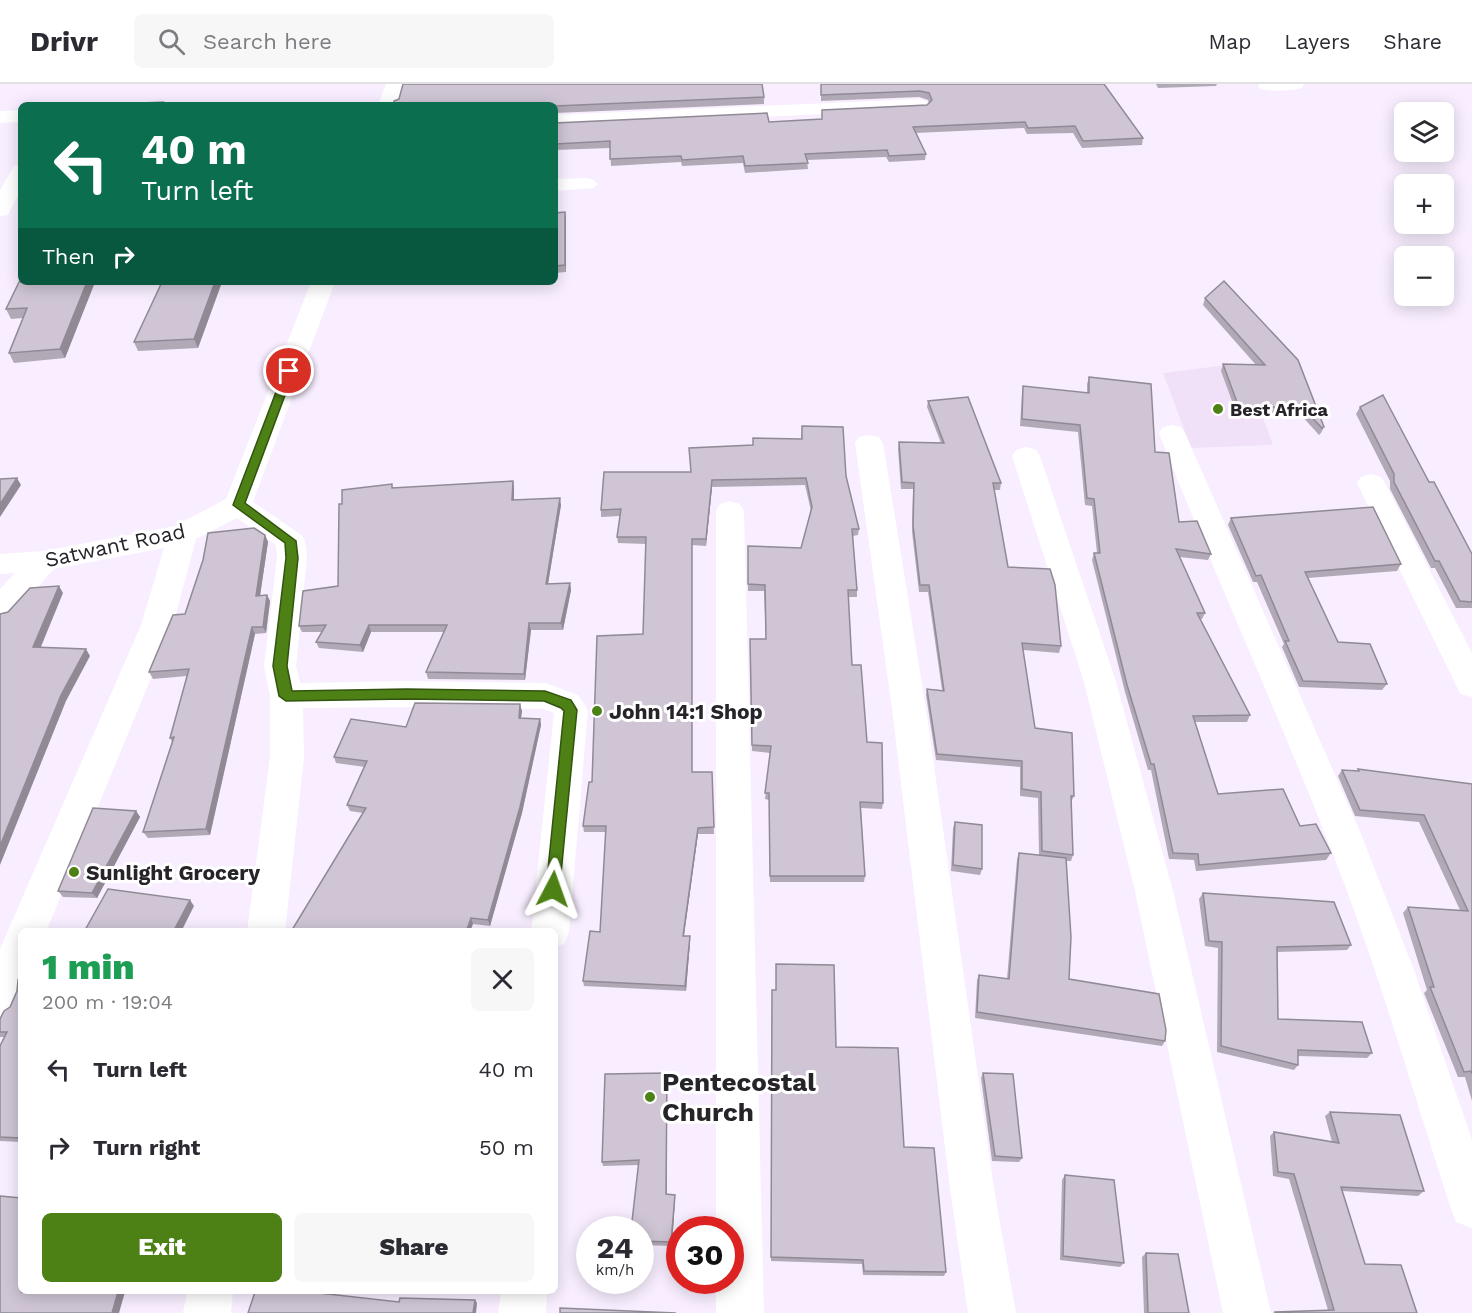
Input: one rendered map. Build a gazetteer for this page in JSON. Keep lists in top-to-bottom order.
{
  "streets": {
    "street": ["Satwant Road"]
  },
  "places": [
    "Best Africa",
    "John 14:1 Shop",
    "Sunlight Grocery",
    "Pentecostal Church"
  ],
  "page": {
    "header": "Drivr",
    "search": "Search here",
    "nav": ["Map", "Layers", "Share"],
    "map_buttons": ["+", "−"],
    "turn": ["40 m", "Turn left"],
    "then": "Then",
    "heading": ["1 min", "200 m · 19:04"],
    "list": [
      {
        "name": "Turn left",
        "value": "40 m"
      },
      {
        "name": "Turn right",
        "value": "50 m"
      }
    ],
    "buttons": ["Exit", "Share"],
    "speed": "24 km/h",
    "limit": "30"
  }
}
